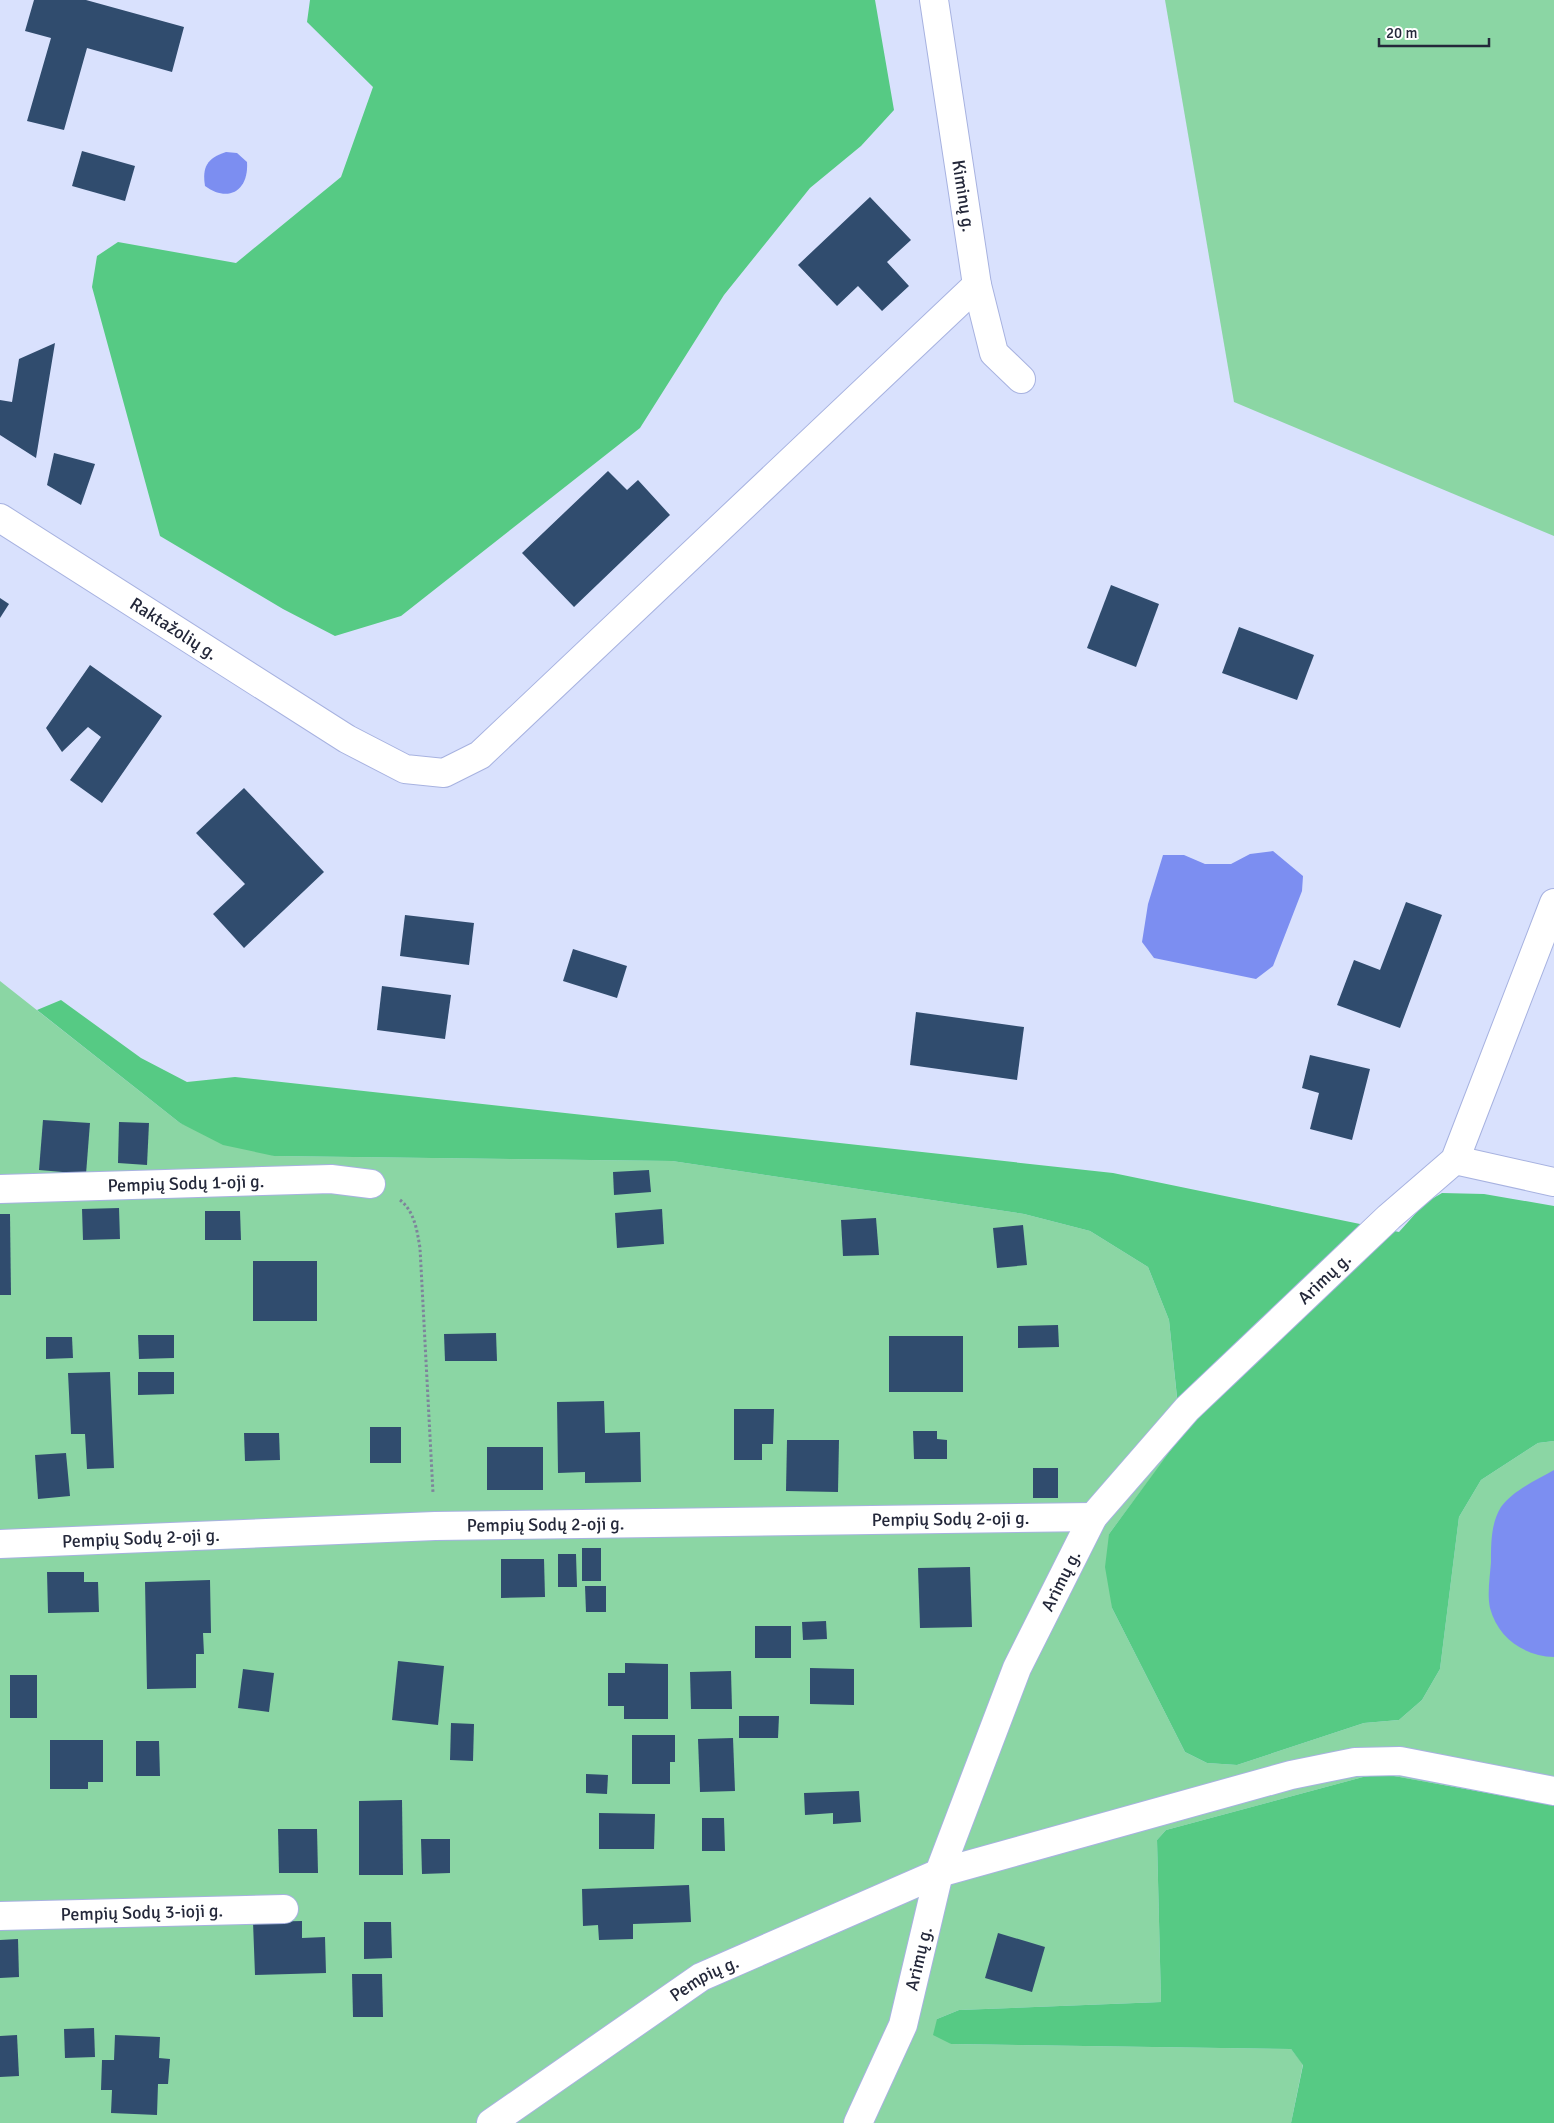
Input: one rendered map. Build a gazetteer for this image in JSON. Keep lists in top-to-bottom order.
{
  "streets": {
    "street": [
      "Kiminų g.",
      "Raktažolių g.",
      "Pempių Sodų 1-oji g.",
      "Arimų g.",
      "Pempių Sodų 2-oji g.",
      "Pempių Sodų 3-ioji g.",
      "Pempių g."
    ]
  },
  "crossings": [
    ["Kiminų g.", "Raktažolių g."],
    ["Arimų g.", "Pempių Sodų 2-oji g."],
    ["Arimų g.", "Pempių g."]
  ],
  "scale_bar": "20 m"
}
